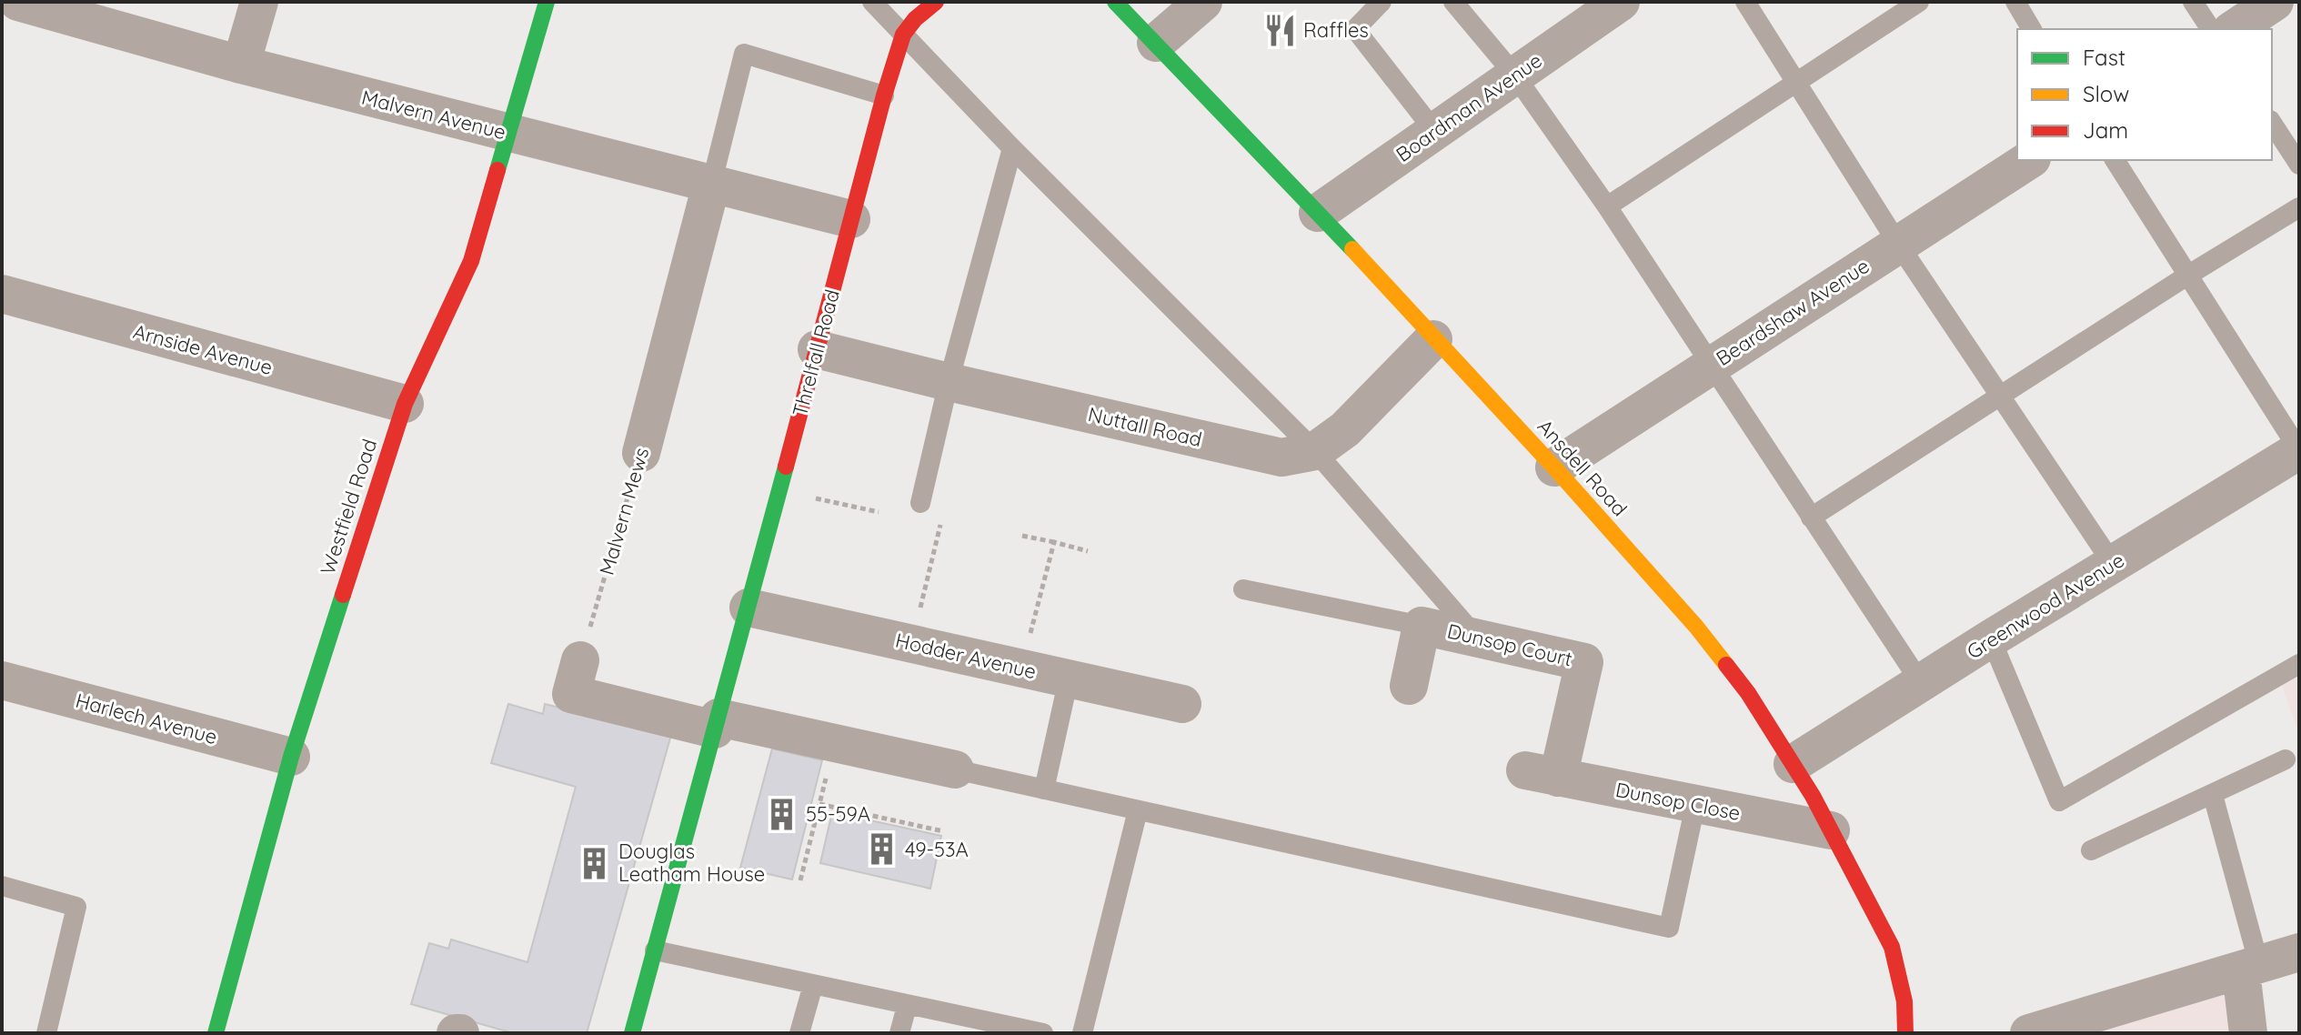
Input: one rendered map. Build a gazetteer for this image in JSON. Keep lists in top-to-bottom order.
{
  "streets": {
    "street": [
      "Boardman Avenue",
      "Malvern Avenue",
      "Beardshaw Avenue",
      "Arnside Avenue",
      "Threlfall Road",
      "Nuttall Road",
      "Ansdell Road",
      "Westfield Road",
      "Malvern Mews",
      "Greenwood Avenue",
      "Dunsop Court",
      "Hodder Avenue",
      "Harlech Avenue",
      "Dunsop Close"
    ]
  },
  "crossings": [
    ["Boardman Avenue", "Ansdell Road"],
    ["Malvern Avenue", "Threlfall Road"],
    ["Malvern Avenue", "Westfield Road"],
    ["Malvern Avenue", "Malvern Mews"],
    ["Beardshaw Avenue", "Ansdell Road"],
    ["Arnside Avenue", "Westfield Road"],
    ["Threlfall Road", "Nuttall Road"],
    ["Threlfall Road", "Hodder Avenue"],
    ["Nuttall Road", "Ansdell Road"],
    ["Ansdell Road", "Greenwood Avenue"],
    ["Ansdell Road", "Dunsop Close"],
    ["Westfield Road", "Harlech Avenue"],
    ["Dunsop Court", "Dunsop Close"]
  ],
  "places": {
    "restaurant": ["Raffles"],
    "building": ["55-59A", "49-53A", "Douglas Leatham House"]
  },
  "legend": ["Fast", "Slow", "Jam"]
}
